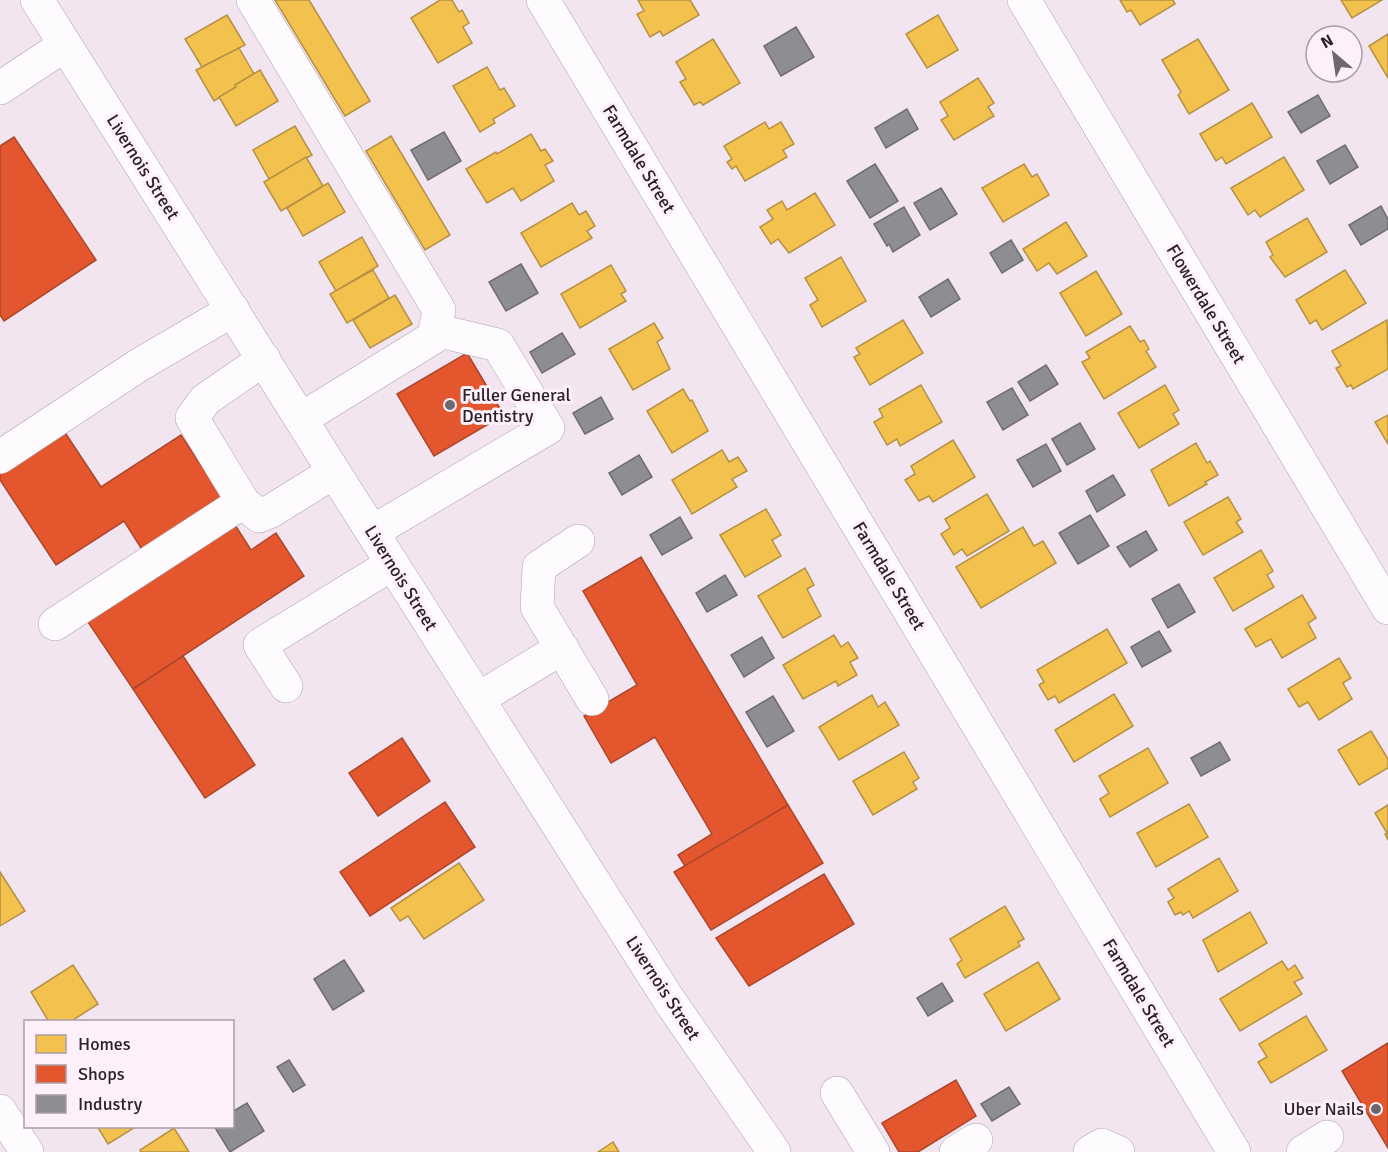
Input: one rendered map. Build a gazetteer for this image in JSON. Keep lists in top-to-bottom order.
{
  "streets": {
    "street": ["Farmdale Street", "Livernois Street", "Flowerdale Street"]
  },
  "places": ["Fuller General Dentistry", "Uber Nails"],
  "legend": ["Homes", "Shops", "Industry"],
  "north": "top left"
}
